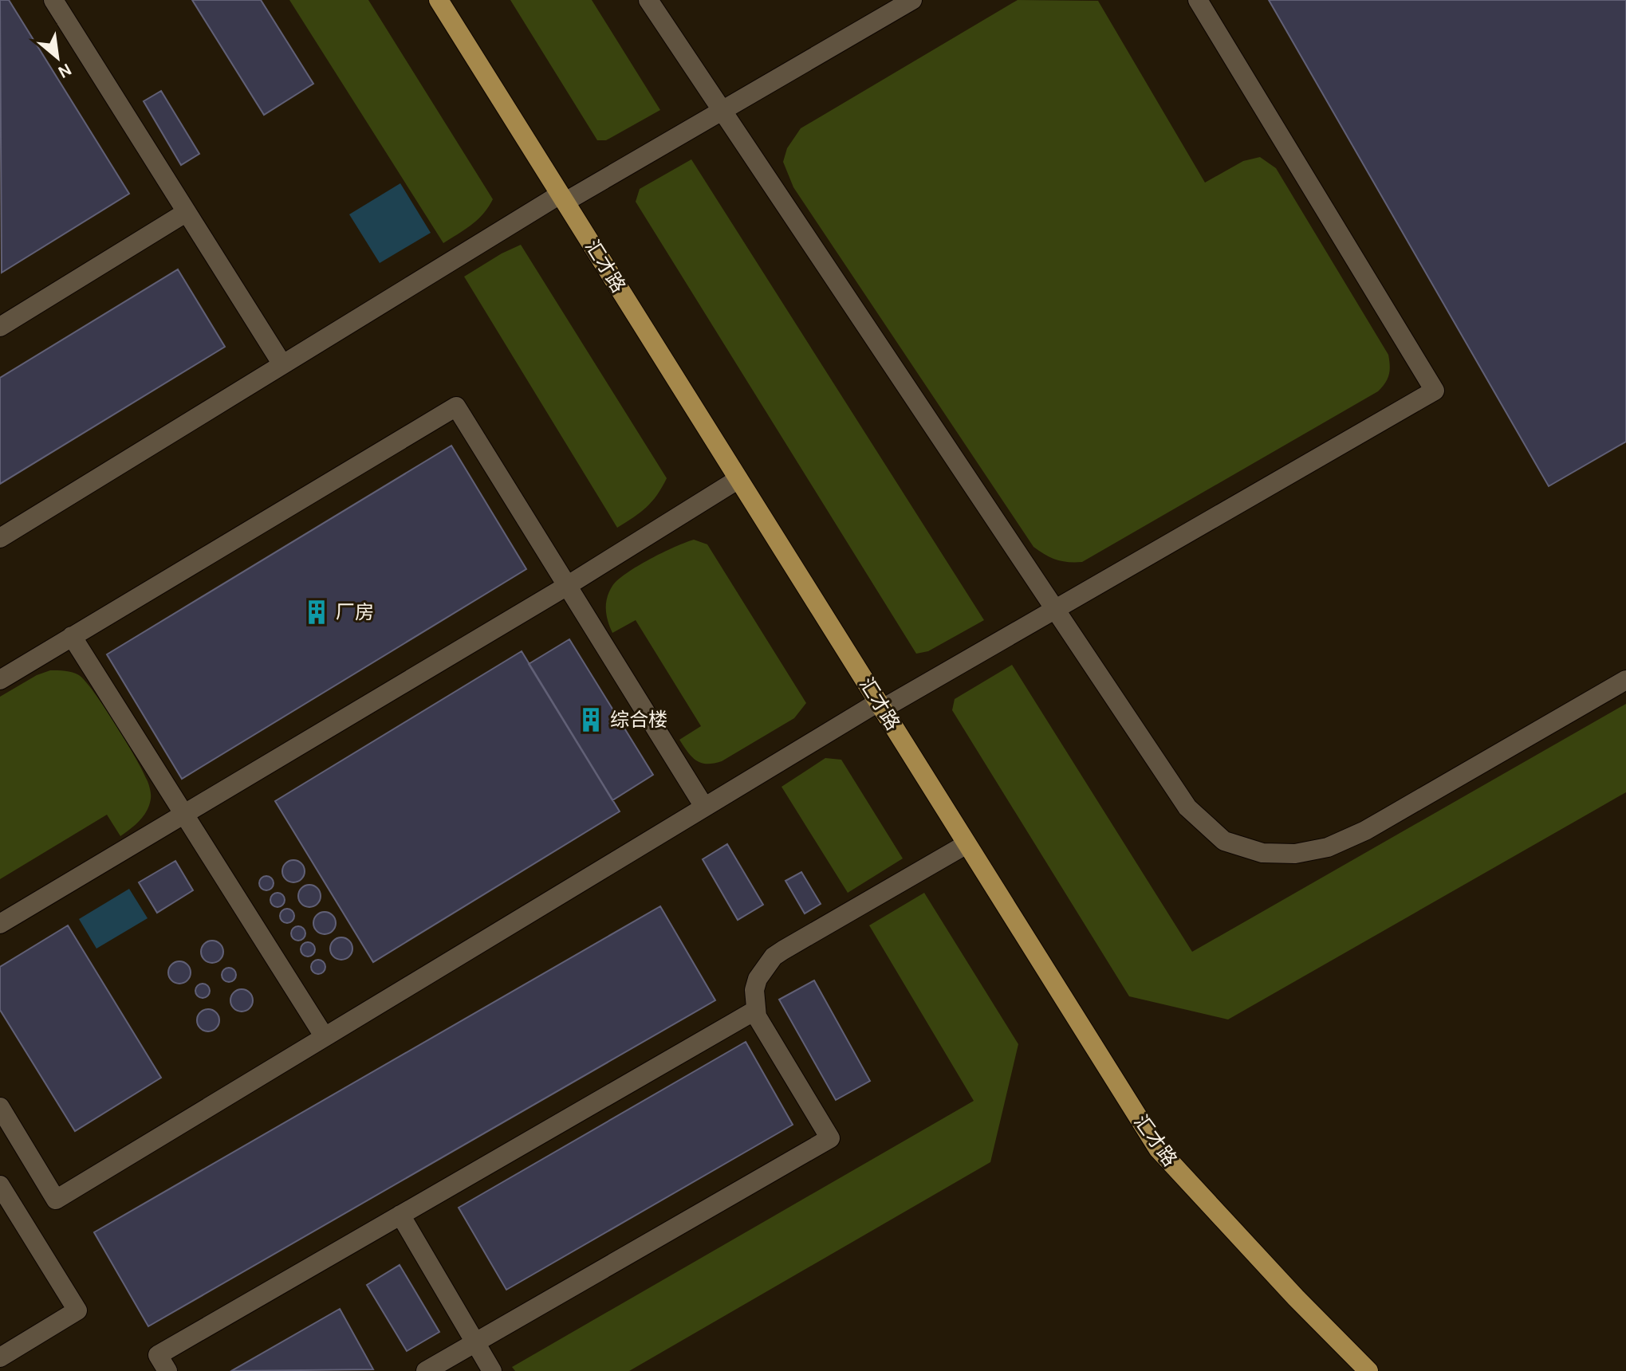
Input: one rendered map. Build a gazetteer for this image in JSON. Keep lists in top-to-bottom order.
{
  "streets": {
    "main road": ["汇才路"]
  },
  "places": {
    "building": ["厂房", "综合楼"]
  },
  "north": "bottom right"
}
